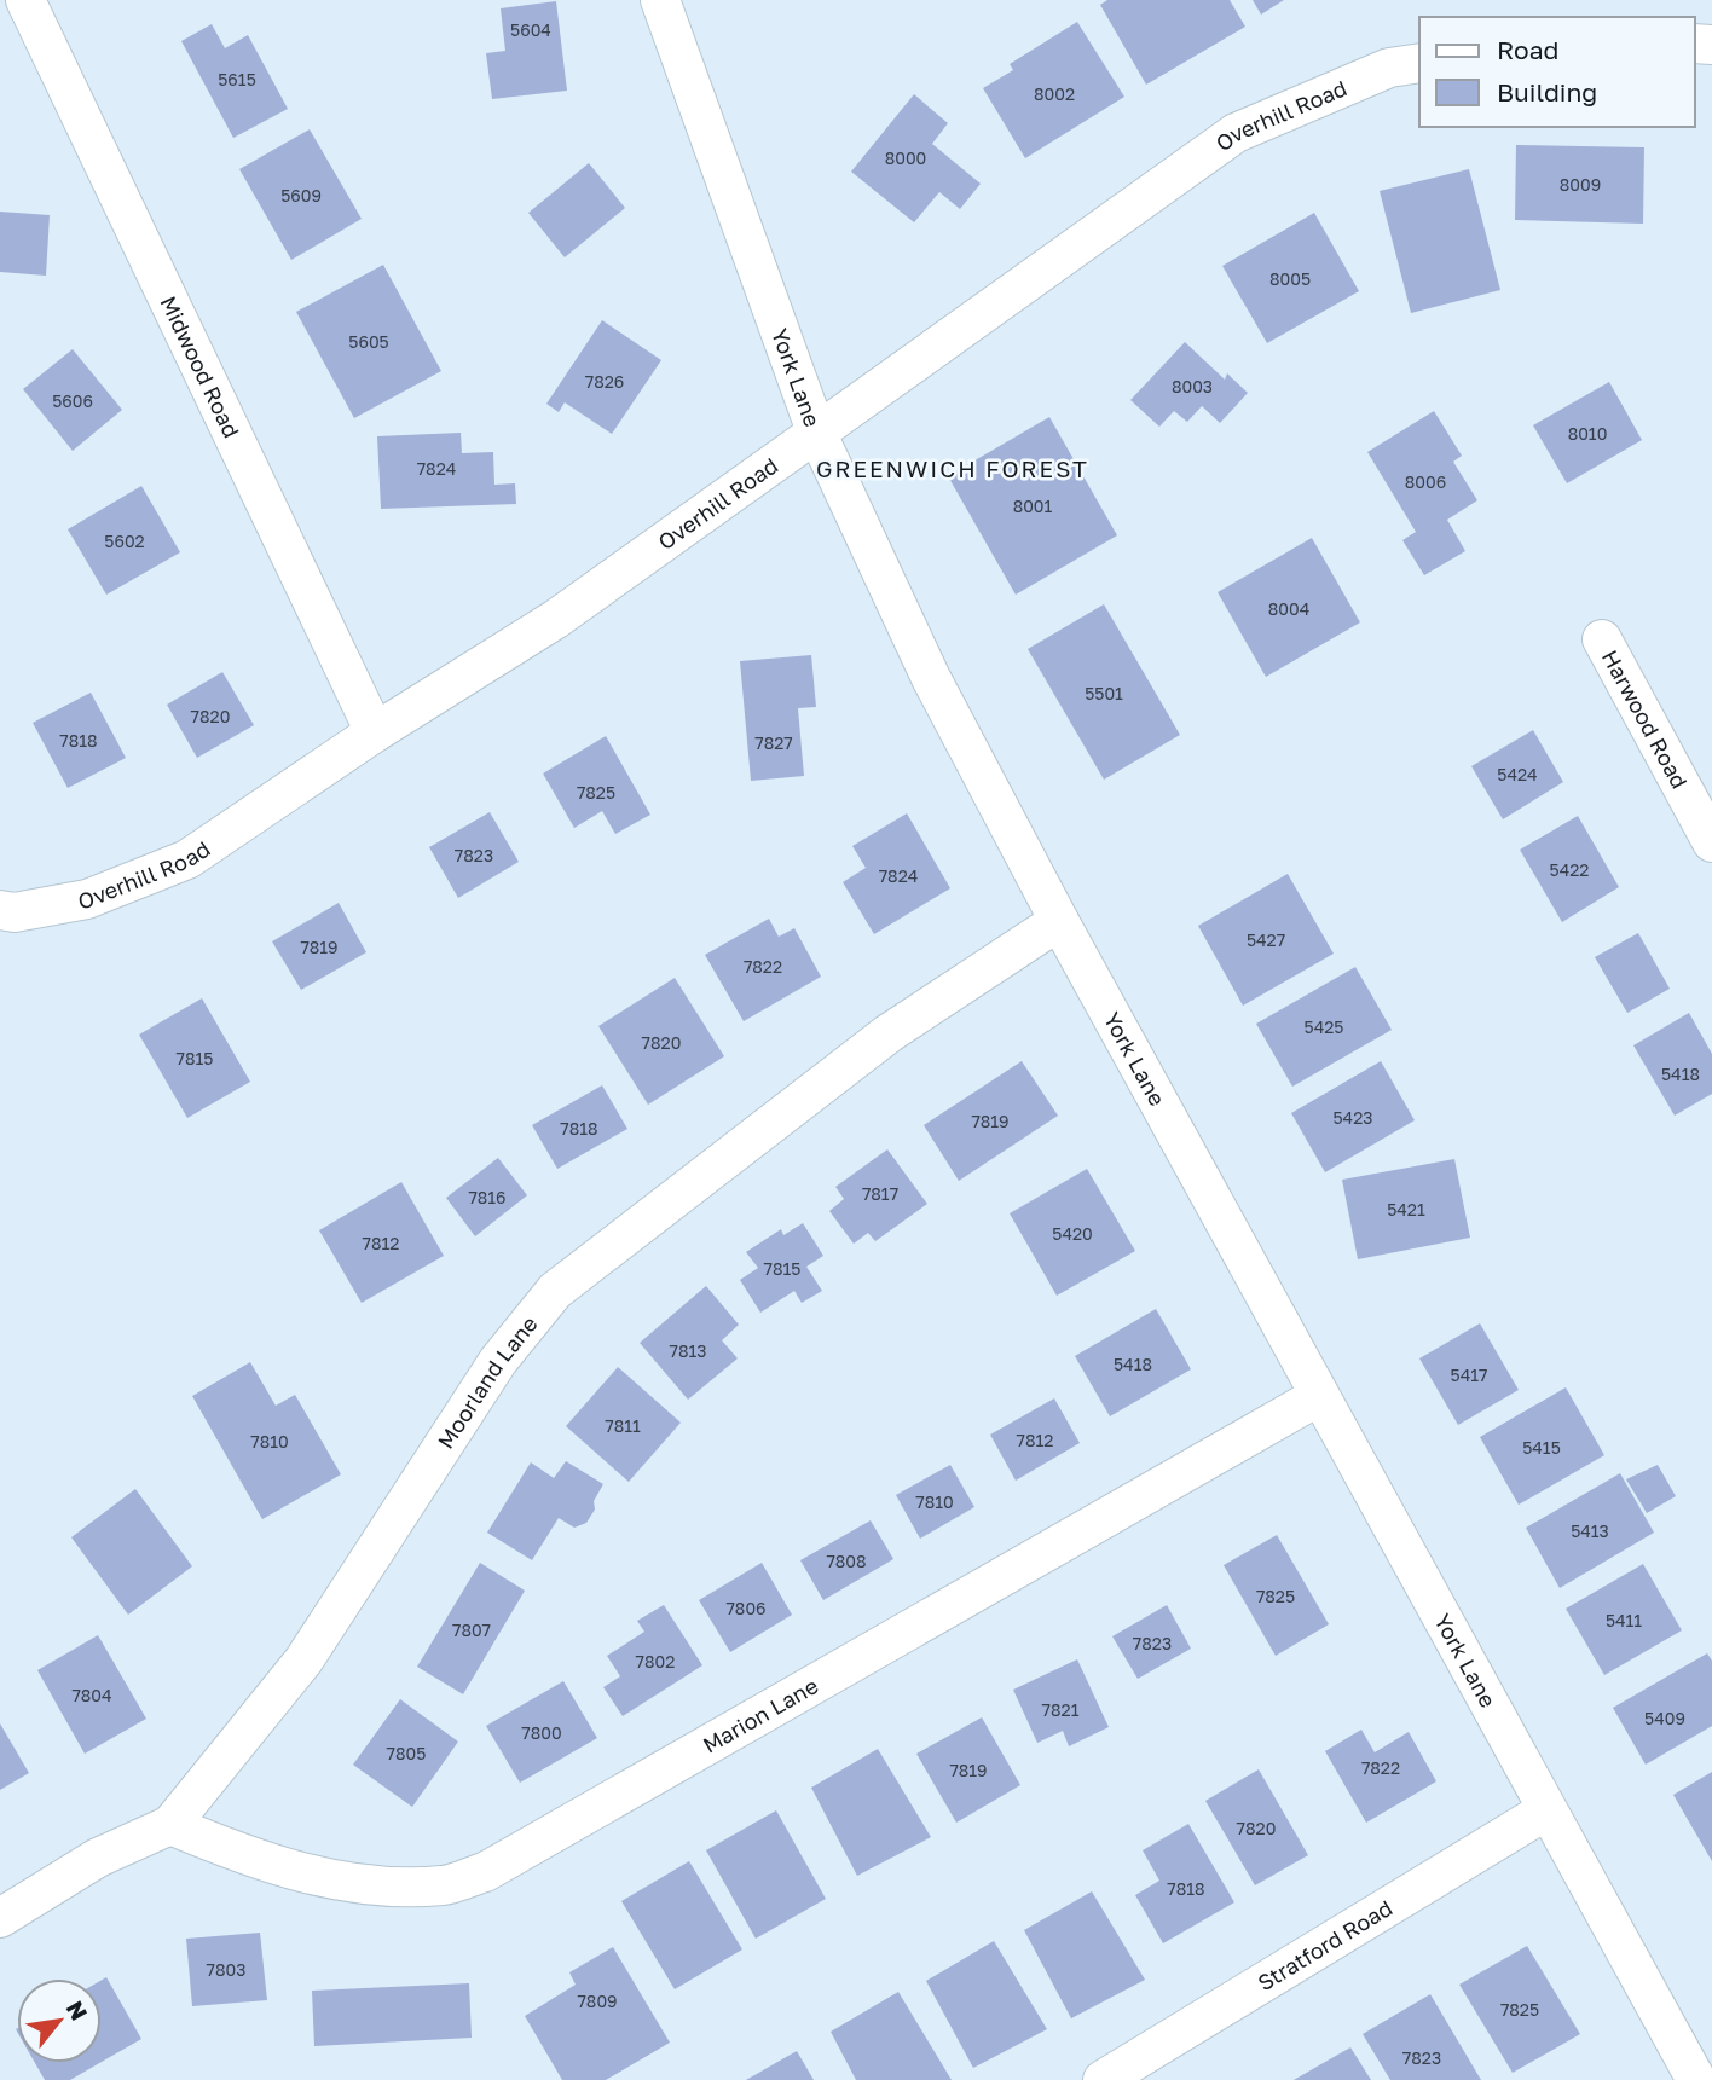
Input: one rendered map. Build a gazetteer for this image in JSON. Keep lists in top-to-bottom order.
{
  "streets": {
    "street": [
      "Overhill Road",
      "Midwood Road",
      "York Lane",
      "Harwood Road",
      "Moorland Lane",
      "Marion Lane",
      "Stratford Road"
    ]
  },
  "crossings": [
    ["Overhill Road", "Midwood Road"],
    ["Overhill Road", "York Lane"],
    ["York Lane", "Moorland Lane"],
    ["York Lane", "Marion Lane"],
    ["York Lane", "Stratford Road"],
    ["Moorland Lane", "Marion Lane"]
  ],
  "districts": ["GREENWICH FOREST"],
  "house_numbers": [
    "5604",
    "5615",
    "8002",
    "8000",
    "8009",
    "5609",
    "8005",
    "5605",
    "7826",
    "8003",
    "5606",
    "8010",
    "7824",
    "8006",
    "8001",
    "5602",
    "8004",
    "5501",
    "7820",
    "7818",
    "7827",
    "5424",
    "7825",
    "7823",
    "5422",
    "7824",
    "5427",
    "7819",
    "7822",
    "5425",
    "7820",
    "7815",
    "5418",
    "5423",
    "7819",
    "7818",
    "7817",
    "7816",
    "5421",
    "5420",
    "7812",
    "7815",
    "7813",
    "5418",
    "5417",
    "7811",
    "7812",
    "7810",
    "5415",
    "7810",
    "5413",
    "7808",
    "7825",
    "7806",
    "5411",
    "7807",
    "7823",
    "7802",
    "7804",
    "7821",
    "5409",
    "7800",
    "7805",
    "7822",
    "7819",
    "7820",
    "7818",
    "7803",
    "7809",
    "7825",
    "7823"
  ],
  "legend": ["Road", "Building"],
  "north": "top right"
}
